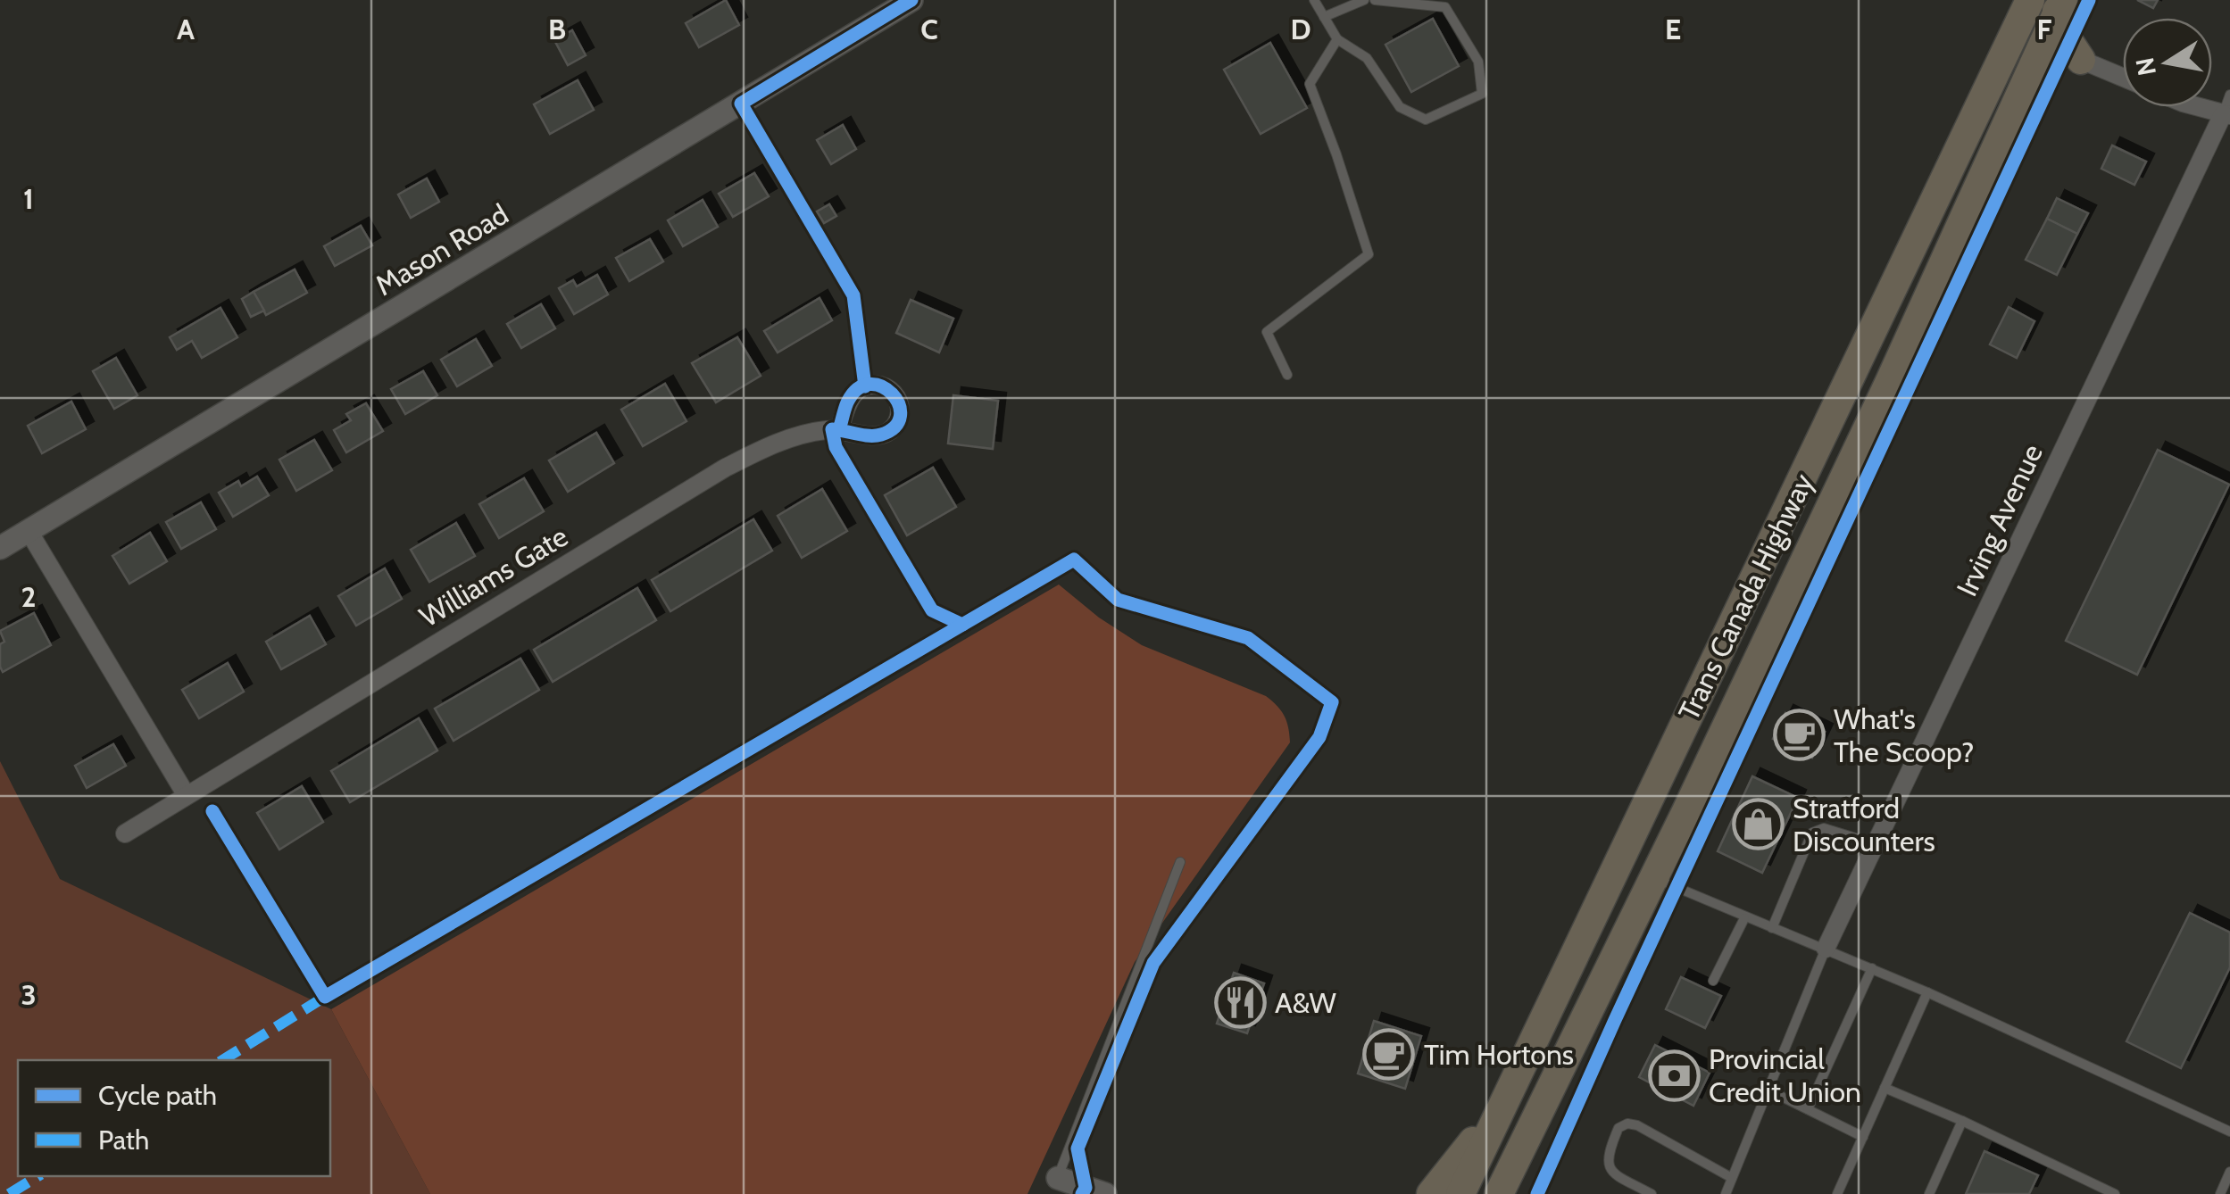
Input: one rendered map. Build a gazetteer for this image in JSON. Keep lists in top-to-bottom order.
{
  "streets": {
    "highway": ["Trans Canada Highway"],
    "street": ["Mason Road", "Irving Avenue", "Williams Gate"]
  },
  "places": {
    "cafe": ["What's The Scoop?", "Tim Hortons"],
    "shop": ["Stratford Discounters"],
    "restaurant": ["A&W"],
    "bank": ["Provincial Credit Union"]
  },
  "legend": ["Cycle path", "Path"],
  "north": "left",
  "grid": {
    "columns": [
      "A",
      "B",
      "C",
      "D",
      "E",
      "F"
    ],
    "rows": ["1", "2", "3"]
  }
}
